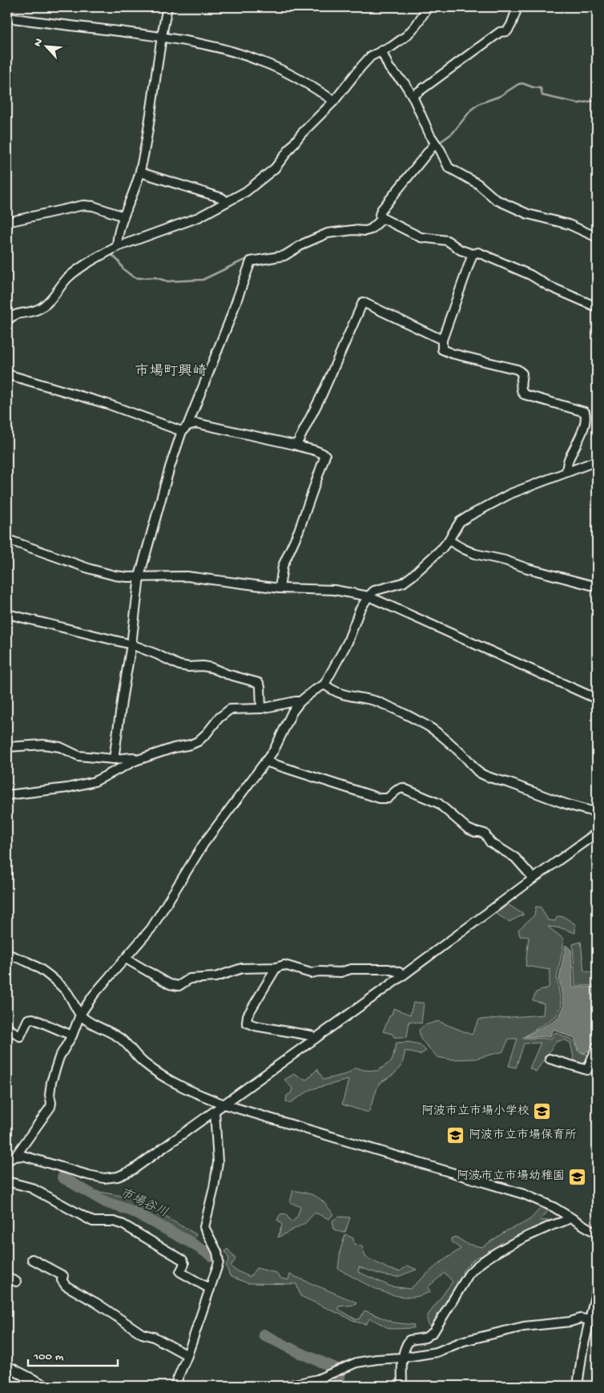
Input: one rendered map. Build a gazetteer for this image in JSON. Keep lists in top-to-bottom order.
{
  "districts": ["市場町興崎"],
  "water": ["市場谷川"],
  "places": {
    "school or university": ["阿波市立市場小学校", "阿波市立市場保育所", "阿波市立市場幼稚園"]
  },
  "scale_bar": "100 m",
  "north": "top left"
}
